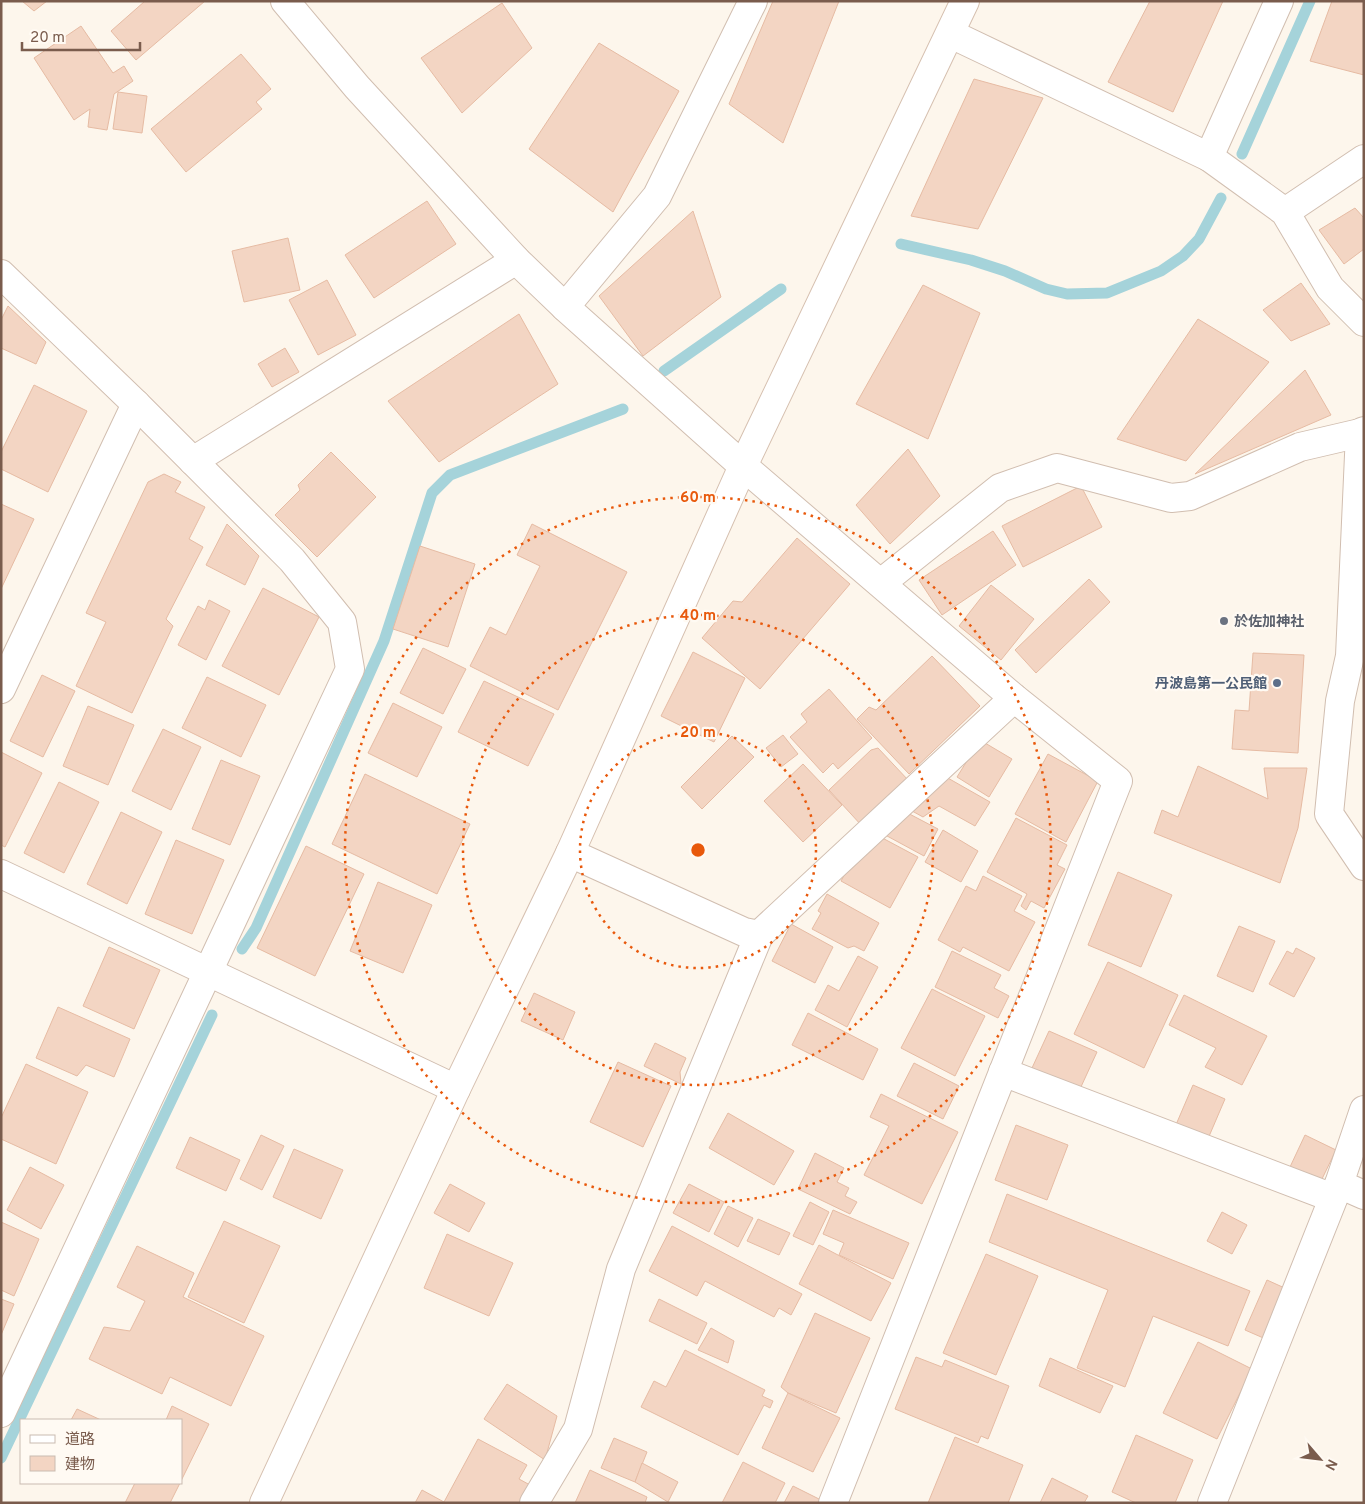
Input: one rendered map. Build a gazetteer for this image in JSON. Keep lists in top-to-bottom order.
{
  "places": ["於佐加神社", "丹波島第一公民館"],
  "legend": ["道路", "建物"],
  "scale_bar": "20 m",
  "north": "bottom right",
  "rings": ["60 m", "40 m", "20 m"]
}
